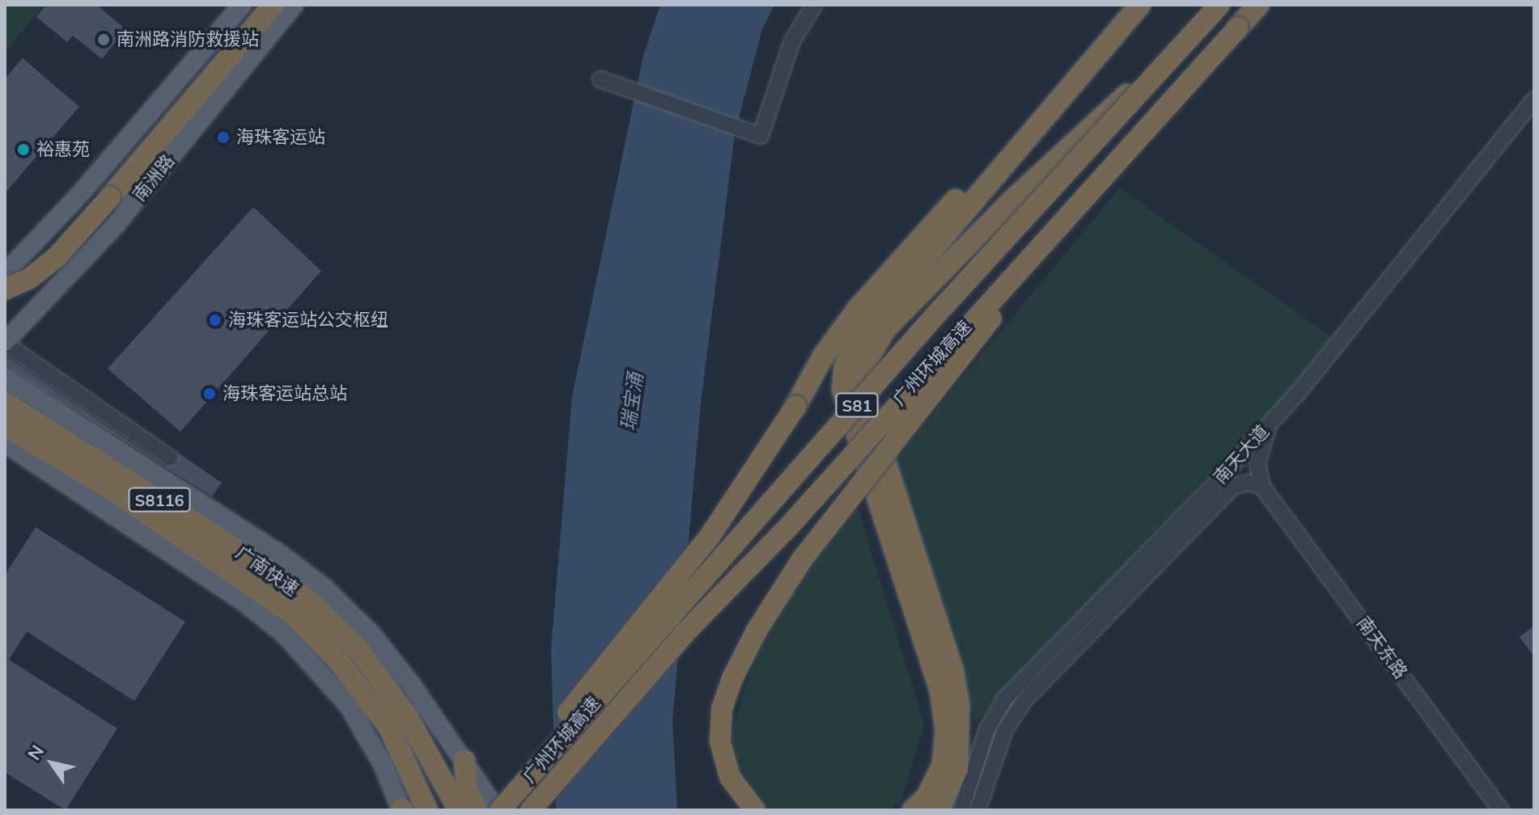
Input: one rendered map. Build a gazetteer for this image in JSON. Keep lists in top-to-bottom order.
{
  "streets": {
    "highway": [
      "广州环城高速",
      "S81",
      "S8116",
      "广南快速"
    ],
    "main road": ["南洲路"],
    "street": ["南天大道", "南天东路"]
  },
  "crossings": [
    ["南天大道", "南天东路"]
  ],
  "water": ["瑞宝涌"],
  "places": [
    "南洲路消防救援站",
    "海珠客运站",
    "裕惠苑",
    "海珠客运站公交枢纽",
    "海珠客运站总站"
  ],
  "north": "top left"
}
